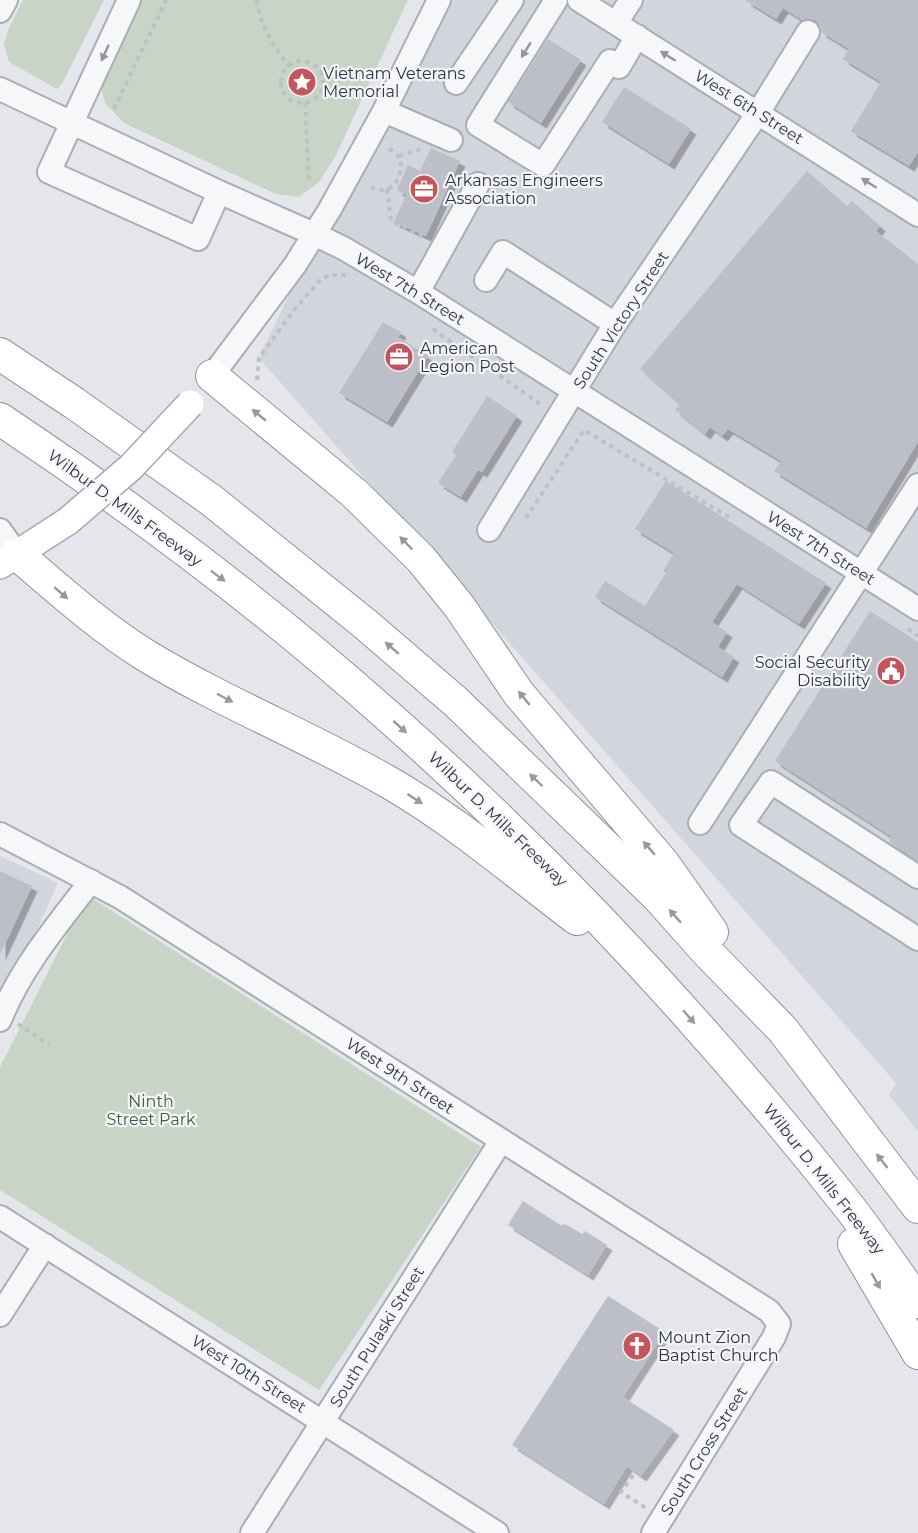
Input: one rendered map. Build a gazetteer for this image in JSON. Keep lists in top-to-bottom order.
{
  "streets": {
    "highway": ["Wilbur D. Mills Freeway"],
    "street": [
      "West 6th Street",
      "West 7th Street",
      "South Victory Street",
      "West 9th Street",
      "South Pulaski Street",
      "West 10th Street",
      "South Cross Street"
    ]
  },
  "crossings": [
    ["West 6th Street", "South Victory Street"],
    ["West 7th Street", "South Victory Street"],
    ["West 9th Street", "South Pulaski Street"],
    ["West 9th Street", "South Cross Street"],
    ["South Pulaski Street", "West 10th Street"]
  ],
  "one_way": ["West 6th Street"],
  "parks": ["Ninth Street Park"],
  "places": {
    "place": ["Vietnam Veterans Memorial"],
    "office": ["Arkansas Engineers Association", "American Legion Post"],
    "public building": ["Social Security Disability"],
    "church": ["Mount Zion Baptist Church"]
  }
}
